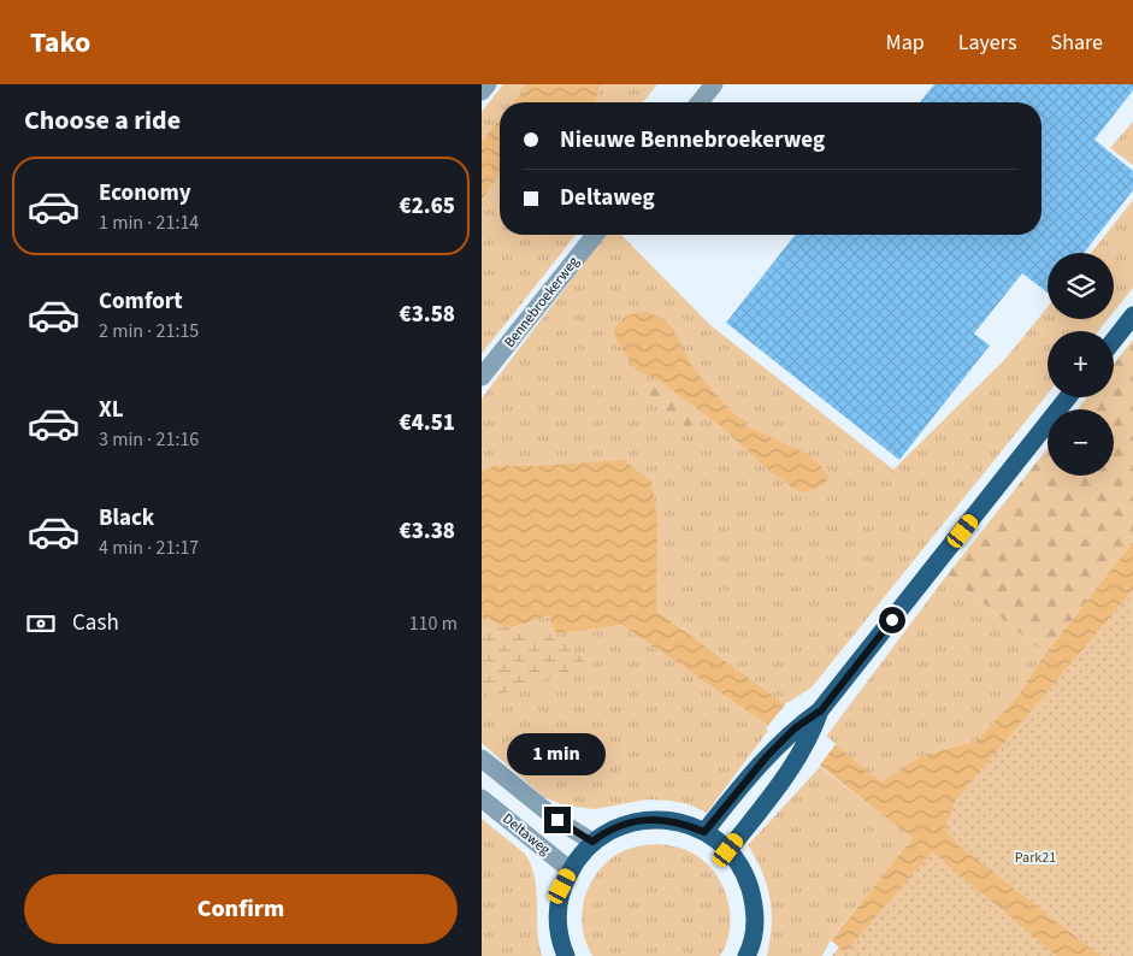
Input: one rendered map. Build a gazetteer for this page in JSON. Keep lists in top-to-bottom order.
{
  "streets": {
    "street": ["Bennebroekerweg", "Deltaweg"]
  },
  "parks": ["Park21"],
  "page": {
    "header": "Tako",
    "nav": ["Map", "Layers", "Share"],
    "heading": "Choose a ride",
    "banner": ["Nieuwe Bennebroekerweg", "Deltaweg"],
    "list": [
      {
        "name": "Economy",
        "note": "1 min · 21:14",
        "value": "€2.65"
      },
      {
        "name": "Comfort",
        "note": "2 min · 21:15",
        "value": "€3.58"
      },
      {
        "name": "XL",
        "note": "3 min · 21:16",
        "value": "€4.51"
      },
      {
        "name": "Black",
        "note": "4 min · 21:17",
        "value": "€3.38"
      }
    ],
    "map_buttons": ["+", "−"],
    "pay": ["Cash", "110 m"],
    "bubble": "1 min",
    "buttons": "Confirm"
  }
}
